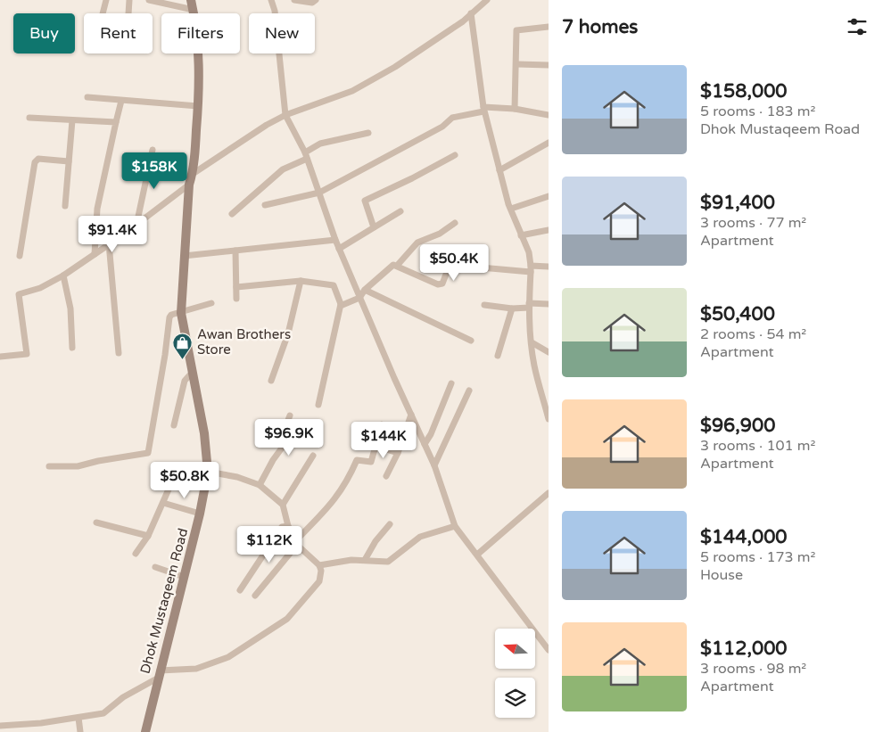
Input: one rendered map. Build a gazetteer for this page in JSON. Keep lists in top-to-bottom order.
{
  "streets": {
    "street": ["Dhok Mustaqeem Road"]
  },
  "places": {
    "shop": ["Awan Brothers Store"]
  },
  "north": "left",
  "page": {
    "heading": "7 homes",
    "chip": [
      "Buy",
      "Rent",
      "Filters",
      "New"
    ],
    "list": [
      {
        "name": "$158,000",
        "note": "5 rooms · 183 m² · Dhok Mustaqeem Road"
      },
      {
        "name": "$91,400",
        "note": "3 rooms · 77 m² · Apartment"
      },
      {
        "name": "$50,400",
        "note": "2 rooms · 54 m² · Apartment"
      },
      {
        "name": "$96,900",
        "note": "3 rooms · 101 m² · Apartment"
      },
      {
        "name": "$144,000",
        "note": "5 rooms · 173 m² · House"
      },
      {
        "name": "$112,000",
        "note": "3 rooms · 98 m² · Apartment"
      }
    ],
    "price": [
      "$158K",
      "$91.4K",
      "$50.4K",
      "$96.9K",
      "$144K",
      "$50.8K",
      "$112K"
    ]
  }
}
